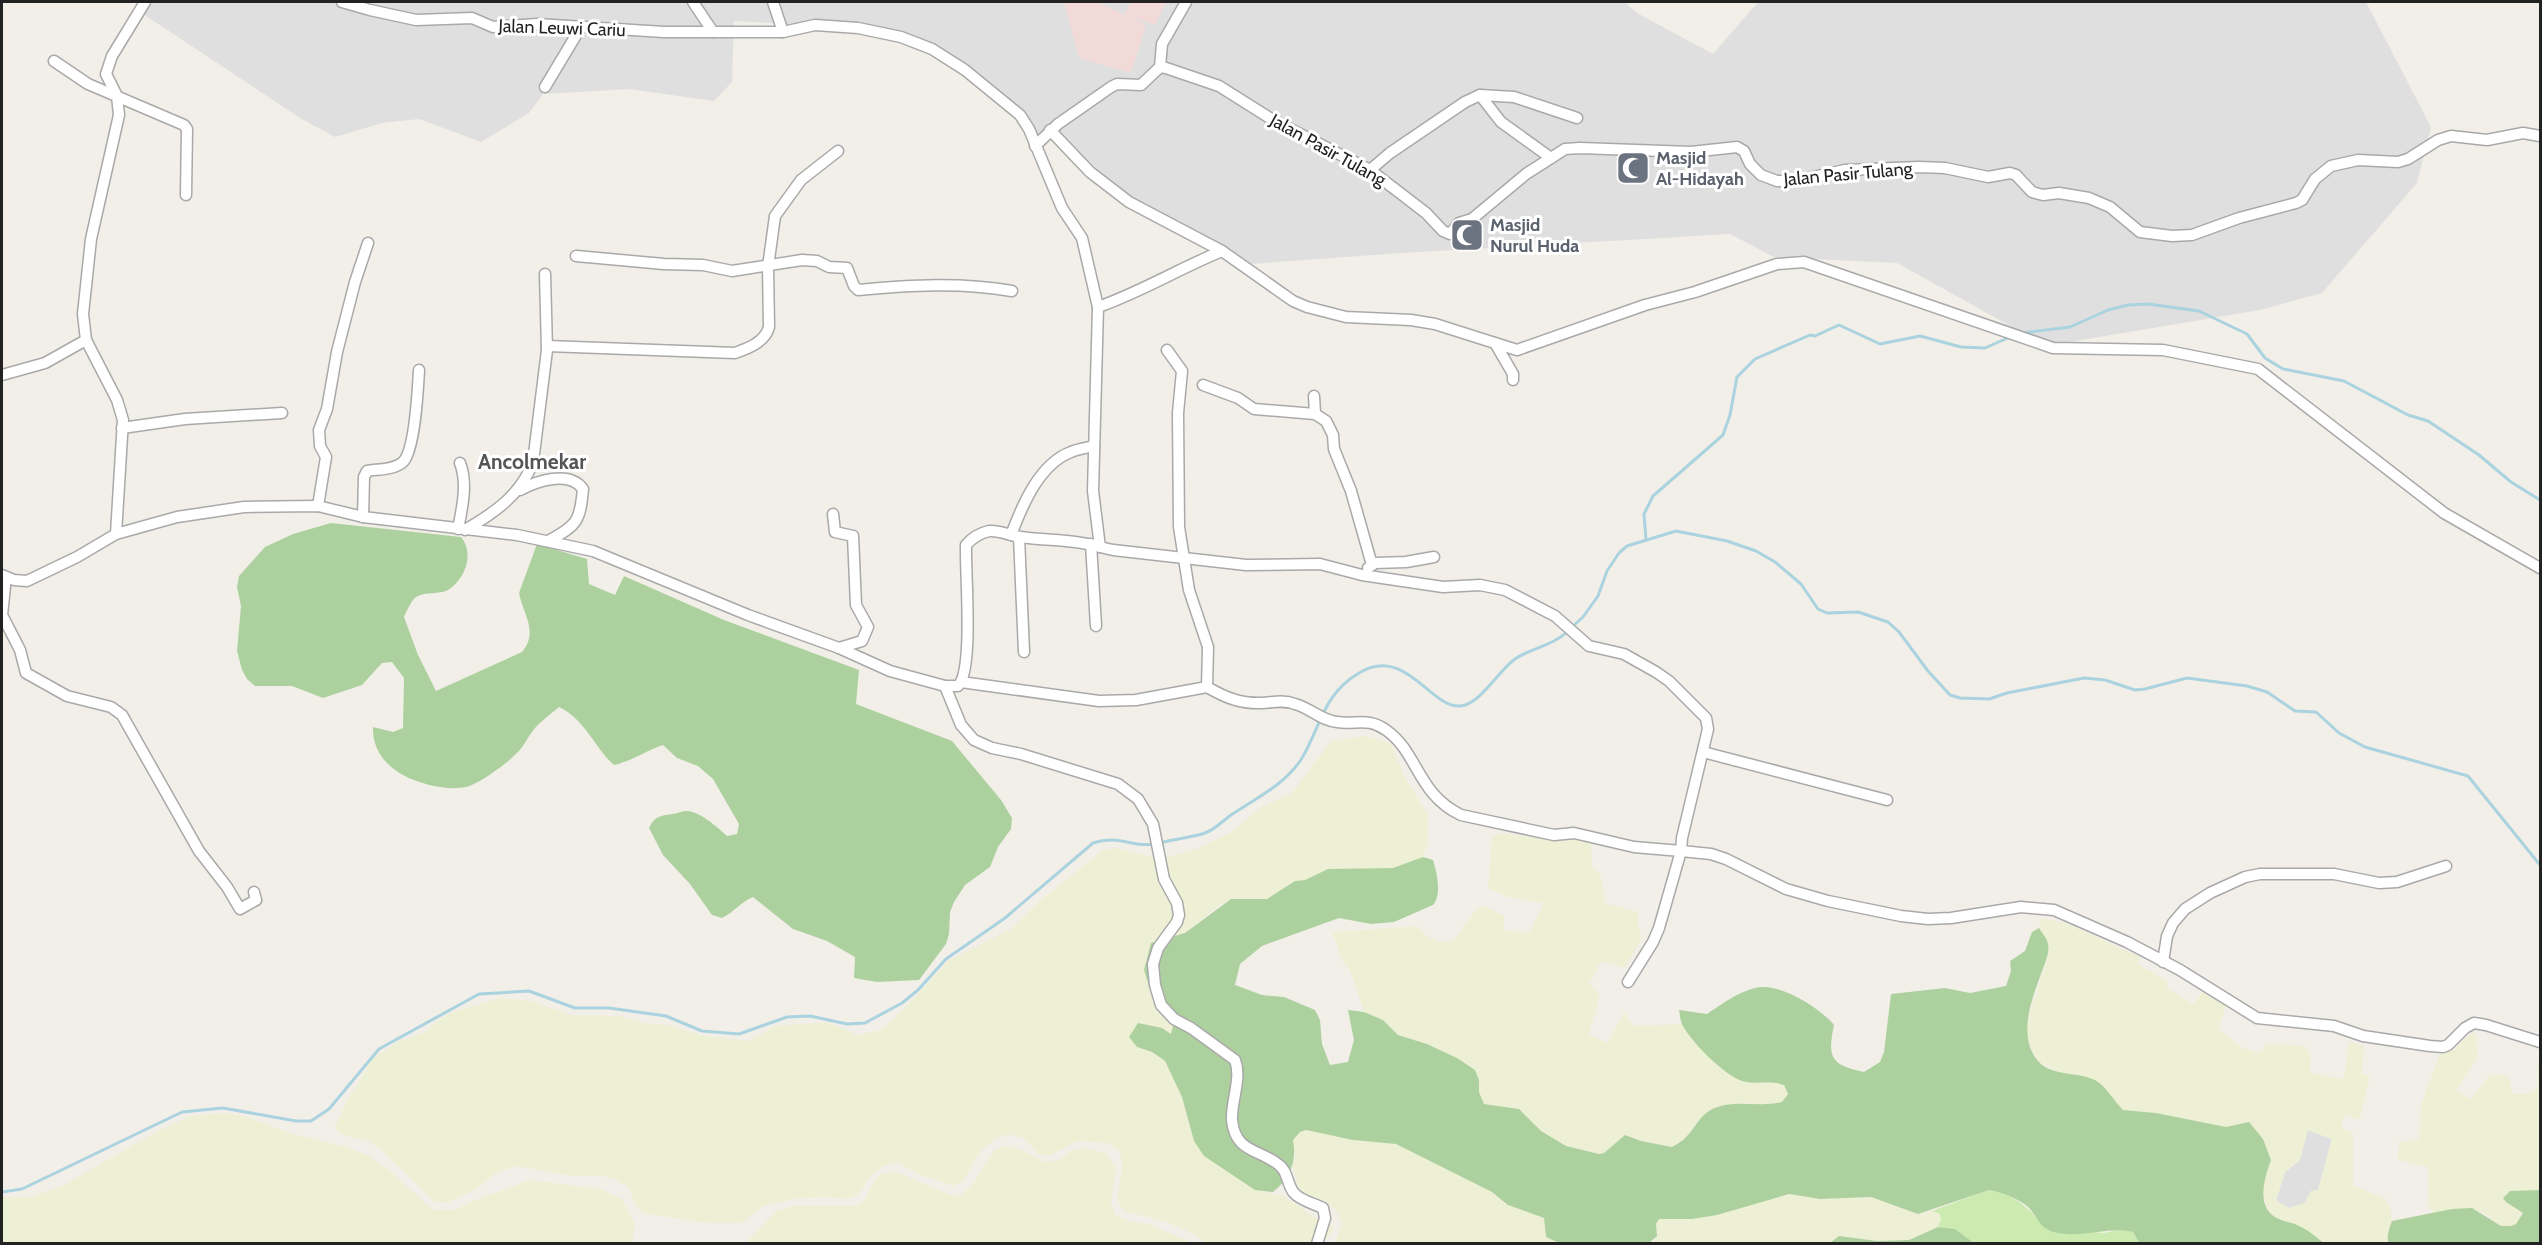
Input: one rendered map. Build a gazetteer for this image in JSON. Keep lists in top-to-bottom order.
{
  "streets": {
    "street": ["Jalan Leuwi Cariu", "Jalan Pasir Tulang"]
  },
  "districts": ["Ancolmekar"],
  "places": {
    "mosque": ["Masjid Al-Hidayah", "Masjid Nurul Huda"]
  }
}
